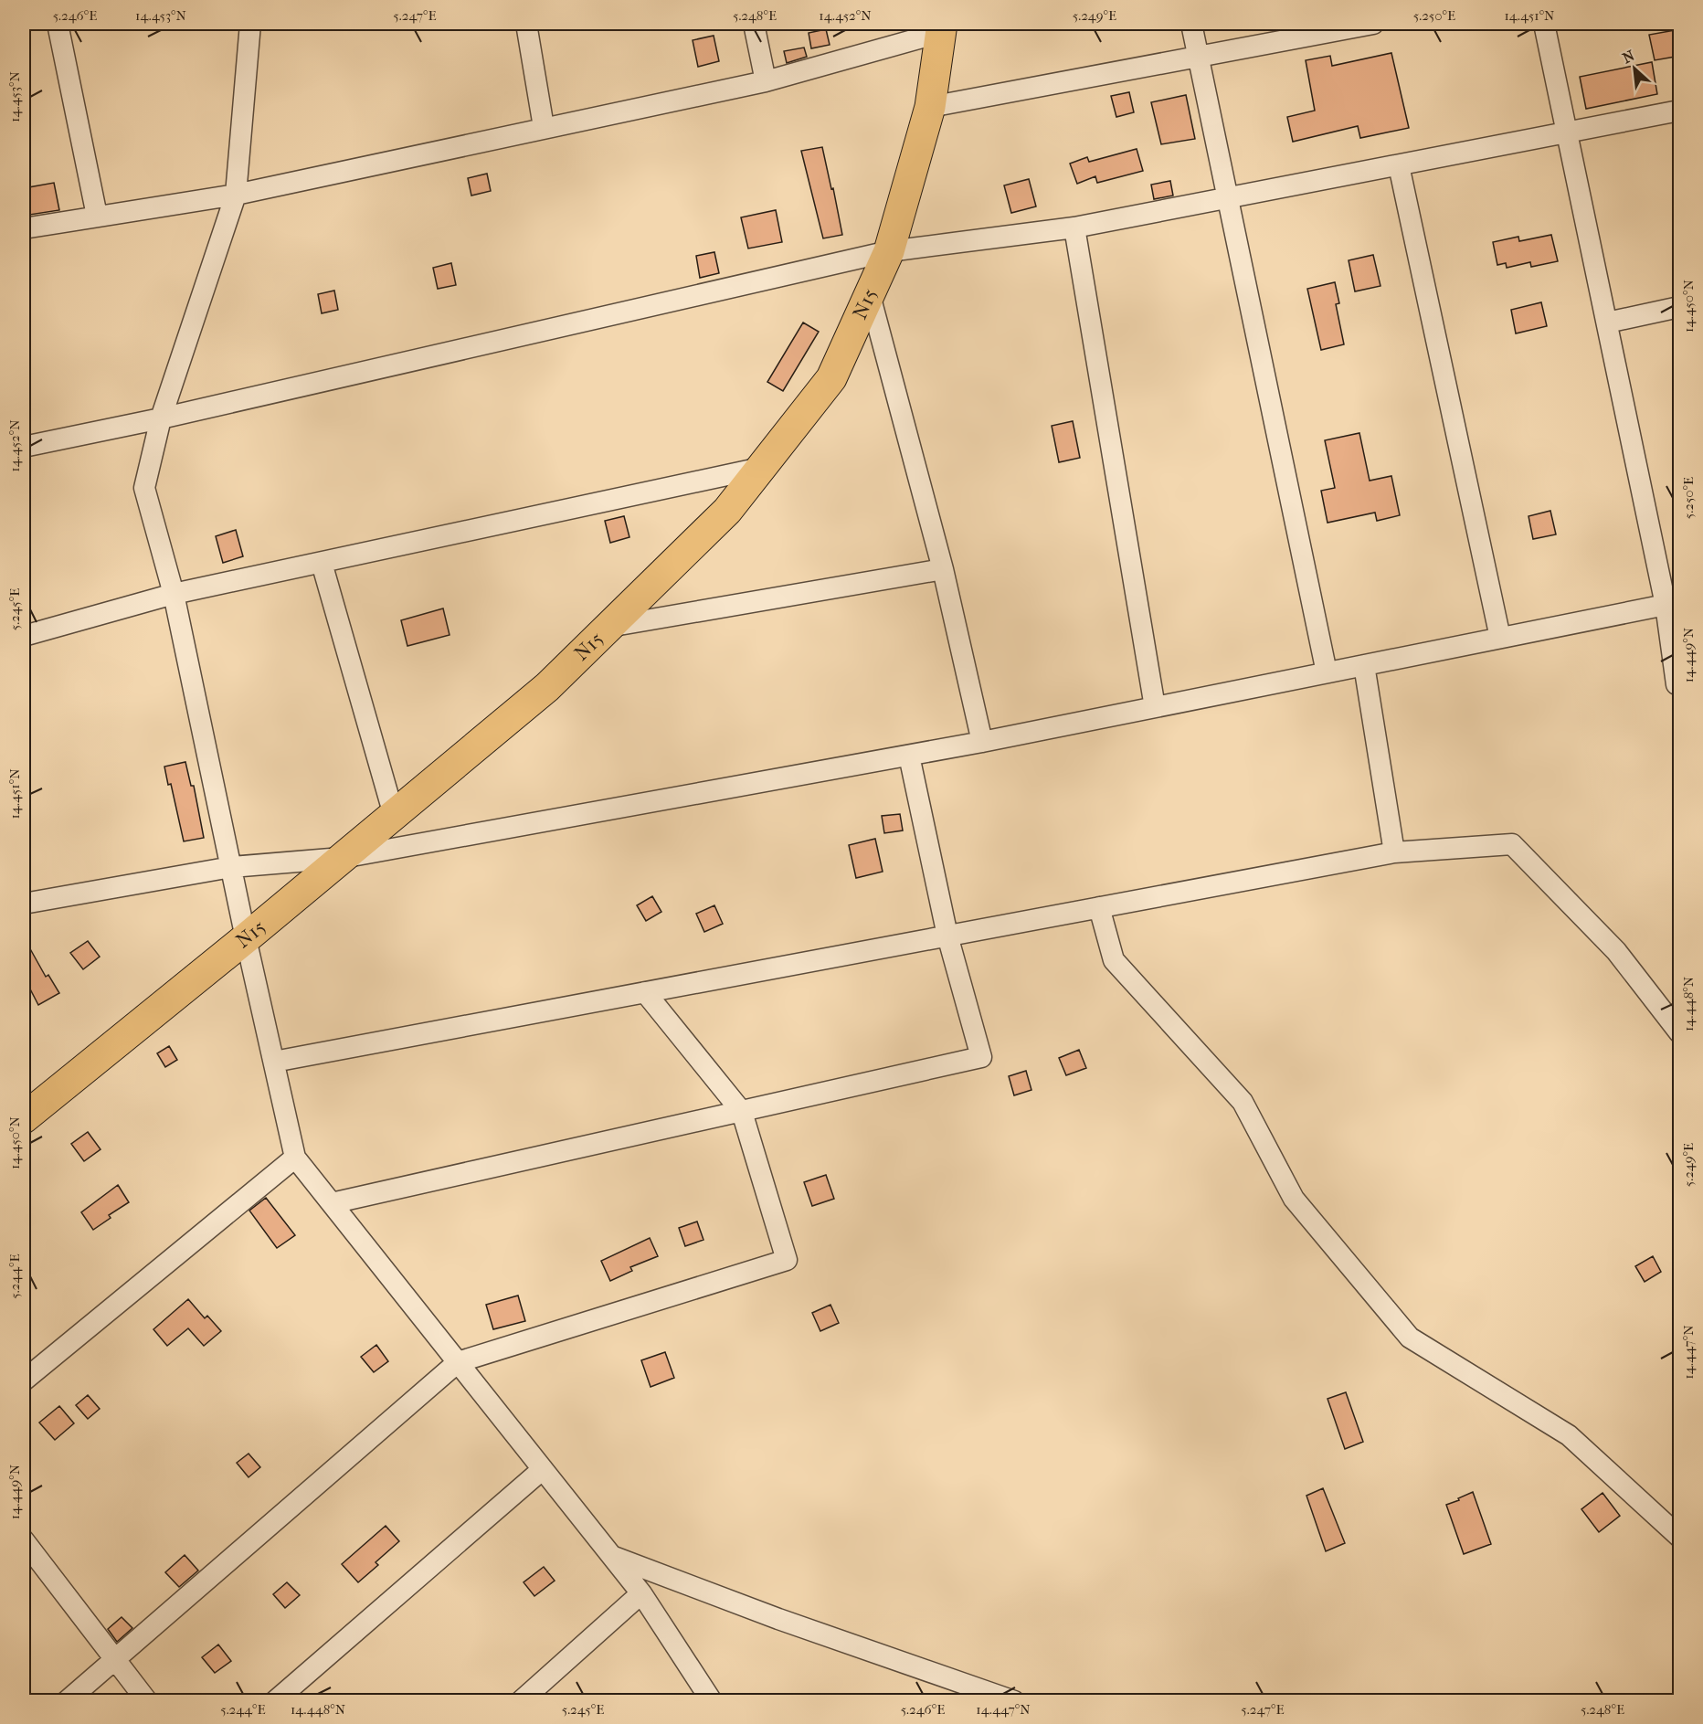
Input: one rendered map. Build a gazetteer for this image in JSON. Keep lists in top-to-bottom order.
{
  "streets": {
    "main road": ["N15"]
  },
  "north": "top left",
  "coordinates": [
    "5.246°E",
    "14.453°N",
    "5.247°E",
    "5.248°E",
    "14.452°N",
    "5.249°E",
    "5.250°E",
    "14.451°N",
    "14.450°N",
    "5.245°E",
    "14.449°N",
    "14.448°N",
    "5.244°E",
    "14.447°N"
  ]
}
